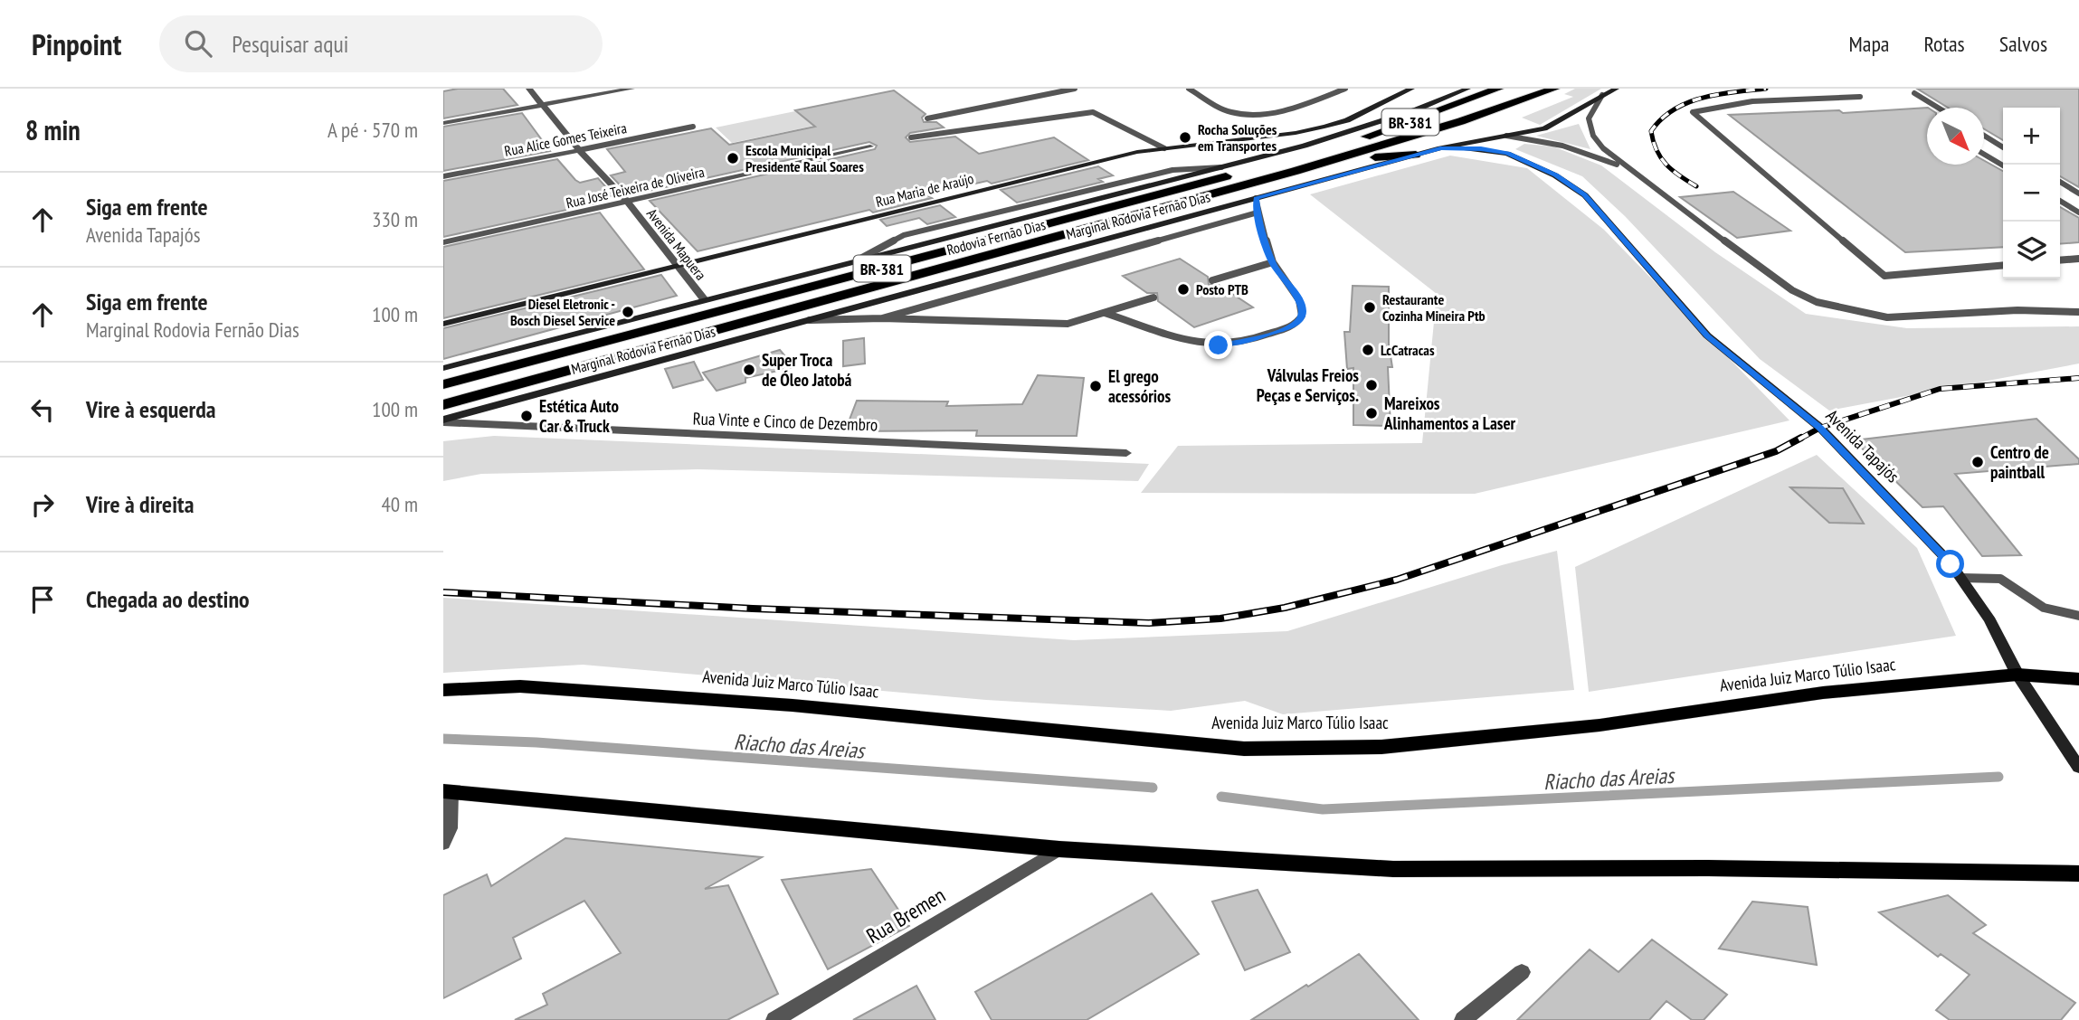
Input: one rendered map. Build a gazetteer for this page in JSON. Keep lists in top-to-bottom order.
{
  "streets": {
    "highway": ["BR-381", "Rodovia Fernão Dias"],
    "main road": [
      "Rua Maria de Araújo",
      "Marginal Rodovia Fernão Dias",
      "Avenida Tapajós",
      "Avenida Juiz Marco Túlio Isaac"
    ],
    "street": [
      "Rua Alice Gomes Teixeira",
      "Rua José Teixeira de Oliveira",
      "Avenida Mapuera",
      "Rua Vinte e Cinco de Dezembro",
      "Rua Bremen"
    ]
  },
  "crossings": [
    ["BR-381", "Marginal Rodovia Fernão Dias"],
    ["BR-381", "Rodovia Fernão Dias"],
    ["Rua Alice Gomes Teixeira", "Avenida Mapuera"],
    ["Rua José Teixeira de Oliveira", "Avenida Mapuera"],
    ["Rua Maria de Araújo", "Avenida Mapuera"],
    ["Marginal Rodovia Fernão Dias", "Avenida Mapuera"],
    ["Marginal Rodovia Fernão Dias", "Rua Vinte e Cinco de Dezembro"],
    ["Marginal Rodovia Fernão Dias", "Avenida Tapajós"],
    ["Avenida Tapajós", "Avenida Juiz Marco Túlio Isaac"]
  ],
  "water": ["Riacho das Areias"],
  "places": [
    "Rocha Soluções em Transportes",
    "Escola Municipal Presidente Raul Soares",
    "Posto PTB",
    "Restaurante Cozinha Mineira Ptb",
    "Diesel Eletronic - Bosch Diesel Service",
    "LcCatracas",
    "Super Troca de Óleo Jatobá",
    "Válvulas Freios Peças e Serviços.",
    "El grego acessórios",
    "Mareixos Alinhamentos a Laser",
    "Estética Auto Car & Truck",
    "Centro de paintball"
  ],
  "north": "bottom right",
  "page": {
    "header": "Pinpoint",
    "search": "Pesquisar aqui",
    "nav": ["Mapa", "Rotas", "Salvos"],
    "heading": ["8 min", "A pé · 570 m"],
    "map_buttons": ["+", "−"],
    "list": [
      ["Siga em frente", "Avenida Tapajós", "330 m"],
      ["Siga em frente", "Marginal Rodovia Fernão Dias", "100 m"],
      ["Vire à esquerda", "100 m"],
      ["Vire à direita", "40 m"],
      "Chegada ao destino"
    ]
  }
}
